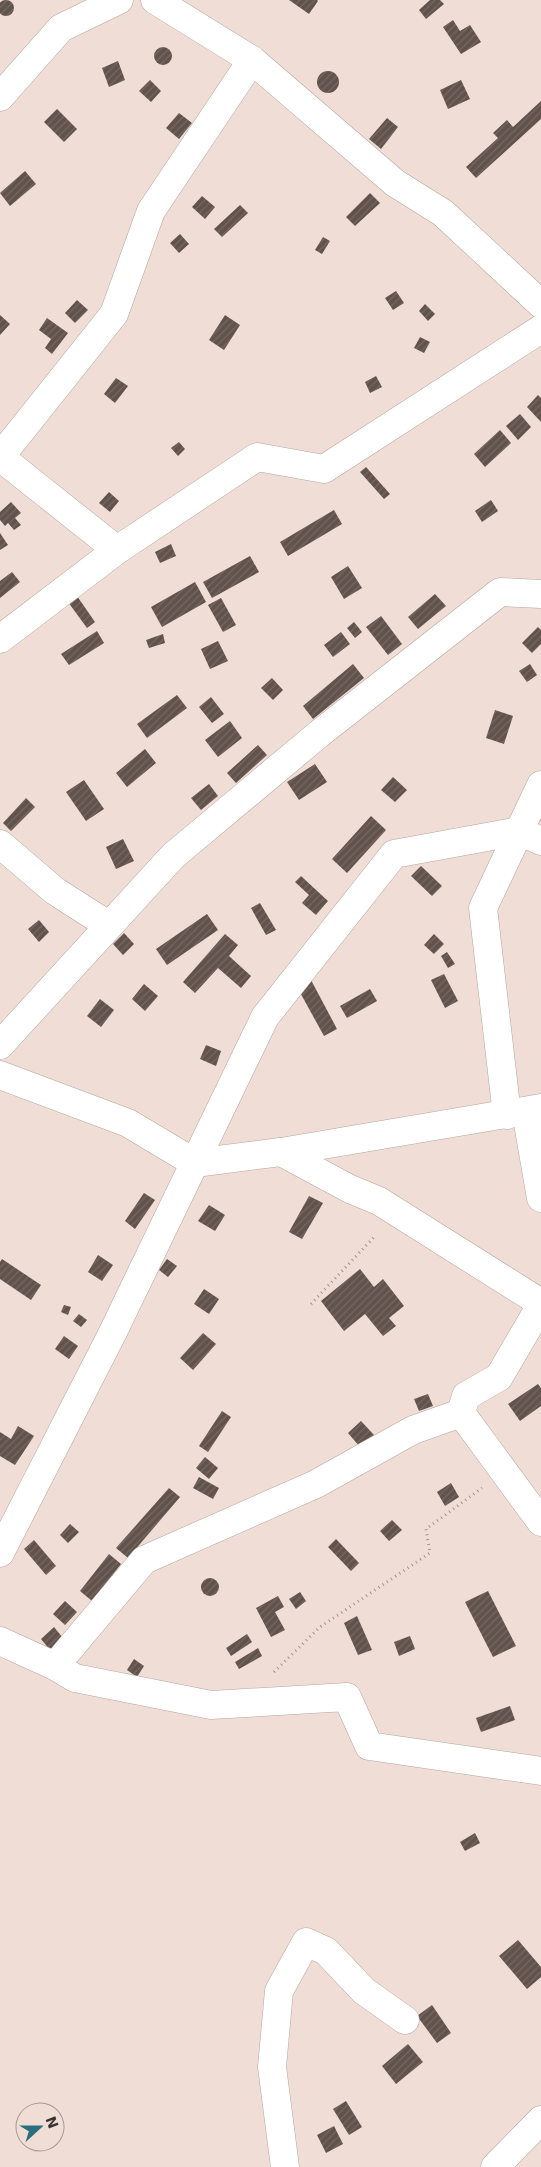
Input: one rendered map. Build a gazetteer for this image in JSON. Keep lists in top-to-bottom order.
{
  "north": "right"
}
